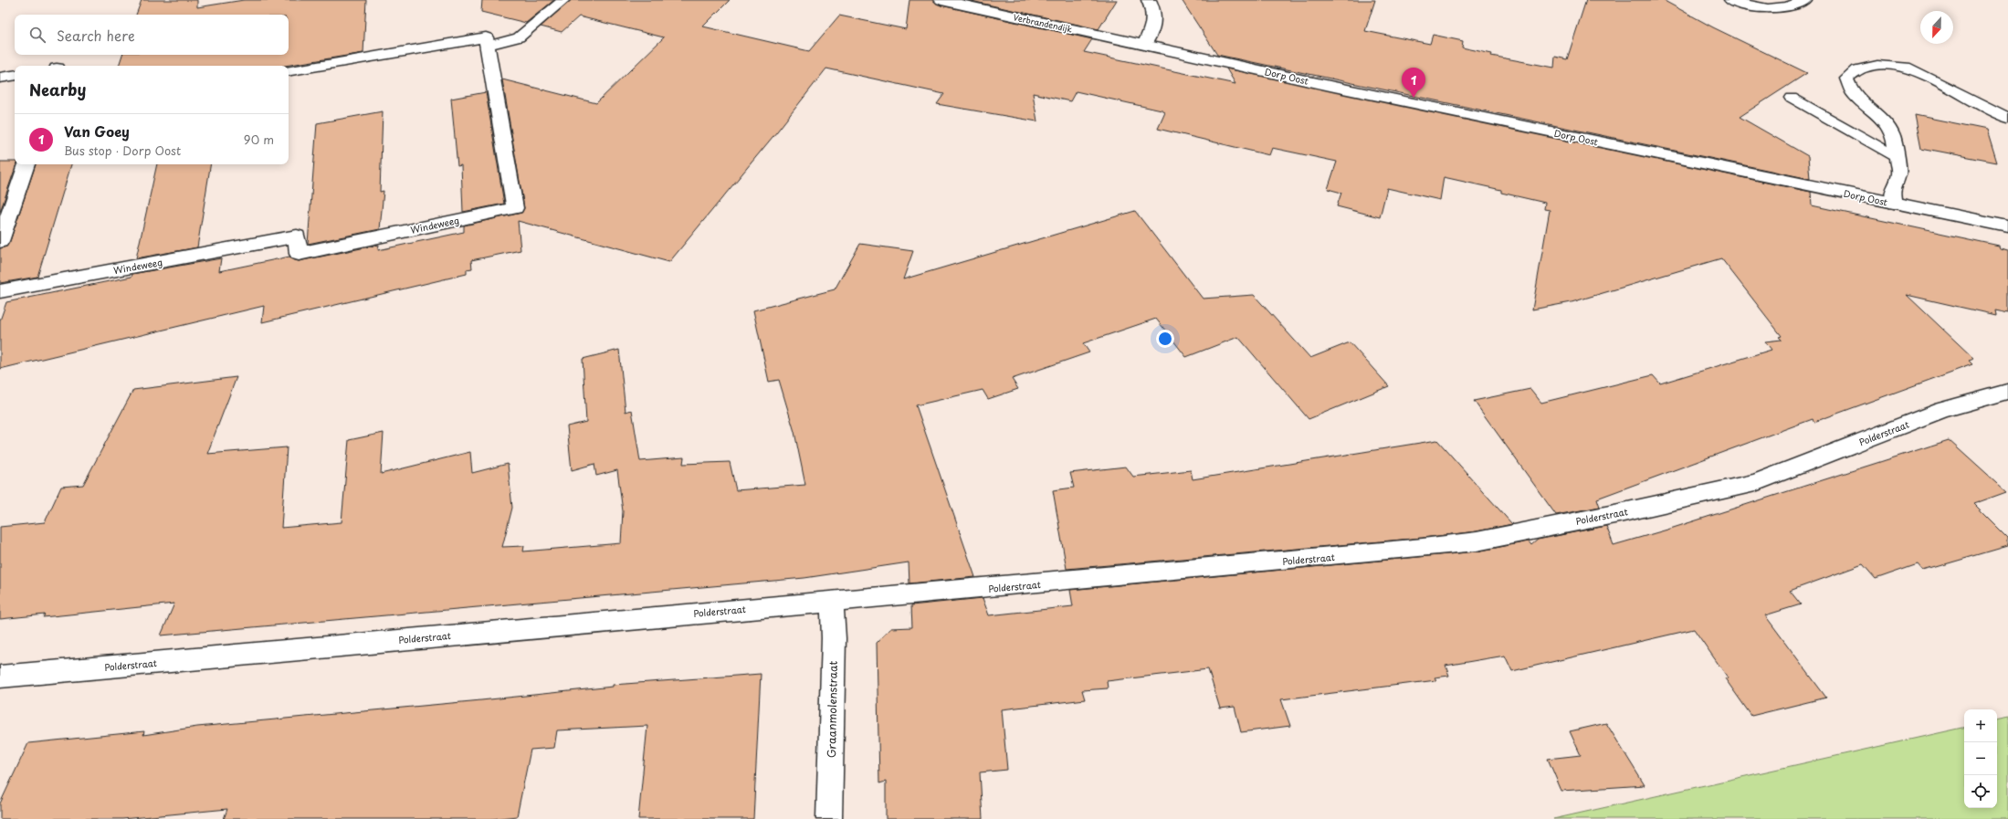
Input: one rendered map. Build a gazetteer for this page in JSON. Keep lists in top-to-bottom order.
{
  "streets": {
    "street": [
      "Verbrandendijk",
      "Dorp Oost",
      "Windeweeg",
      "Polderstraat",
      "Graanmolenstraat"
    ]
  },
  "crossings": [
    ["Verbrandendijk", "Dorp Oost"],
    ["Polderstraat", "Graanmolenstraat"]
  ],
  "north": "bottom",
  "page": {
    "search": "Search here",
    "heading": "Nearby",
    "pins": "1",
    "list": [
      {
        "mark": "1",
        "name": "Van Goey",
        "note": "Bus stop · Dorp Oost",
        "value": "90 m"
      }
    ],
    "map_buttons": ["+", "−"]
  }
}
